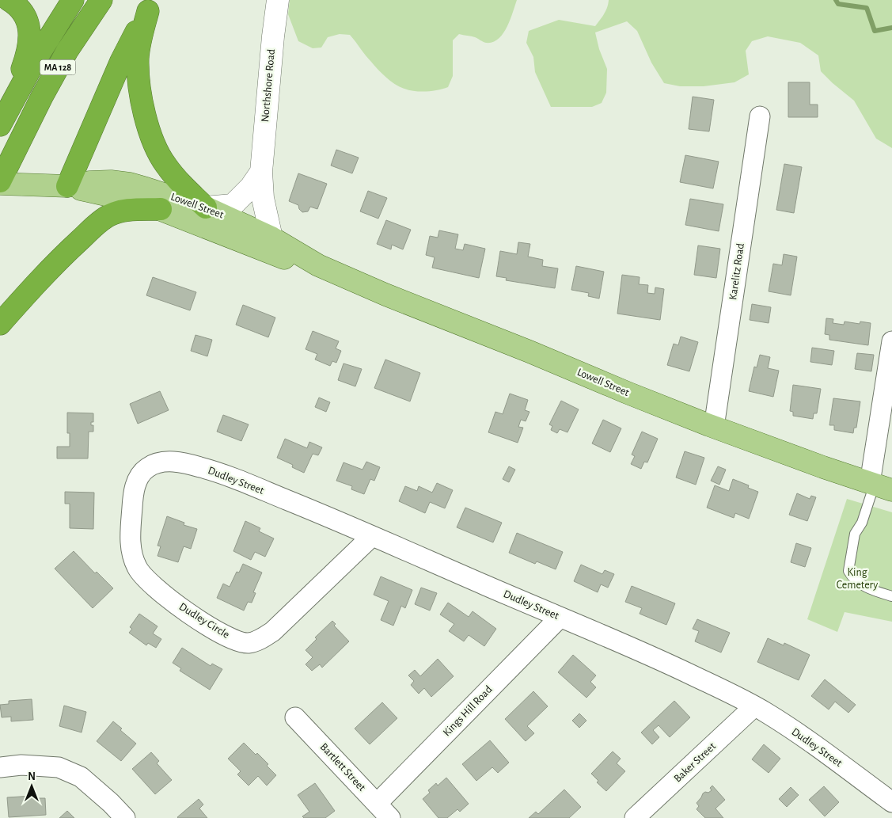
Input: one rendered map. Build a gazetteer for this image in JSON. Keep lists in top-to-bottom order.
{
  "streets": {
    "highway": ["MA 128"],
    "main road": ["Lowell Street"],
    "street": [
      "Northshore Road",
      "Karelitz Road",
      "Dudley Street",
      "Dudley Circle",
      "Kings Hill Road",
      "Baker Street",
      "Bartlett Street"
    ]
  },
  "crossings": [
    ["MA 128", "Lowell Street"],
    ["Northshore Road", "Lowell Street"],
    ["Lowell Street", "Karelitz Road"],
    ["Dudley Street", "Dudley Circle"],
    ["Dudley Street", "Kings Hill Road"],
    ["Dudley Street", "Baker Street"],
    ["Kings Hill Road", "Bartlett Street"]
  ],
  "parks": ["King Cemetery"],
  "north": "top"
}
